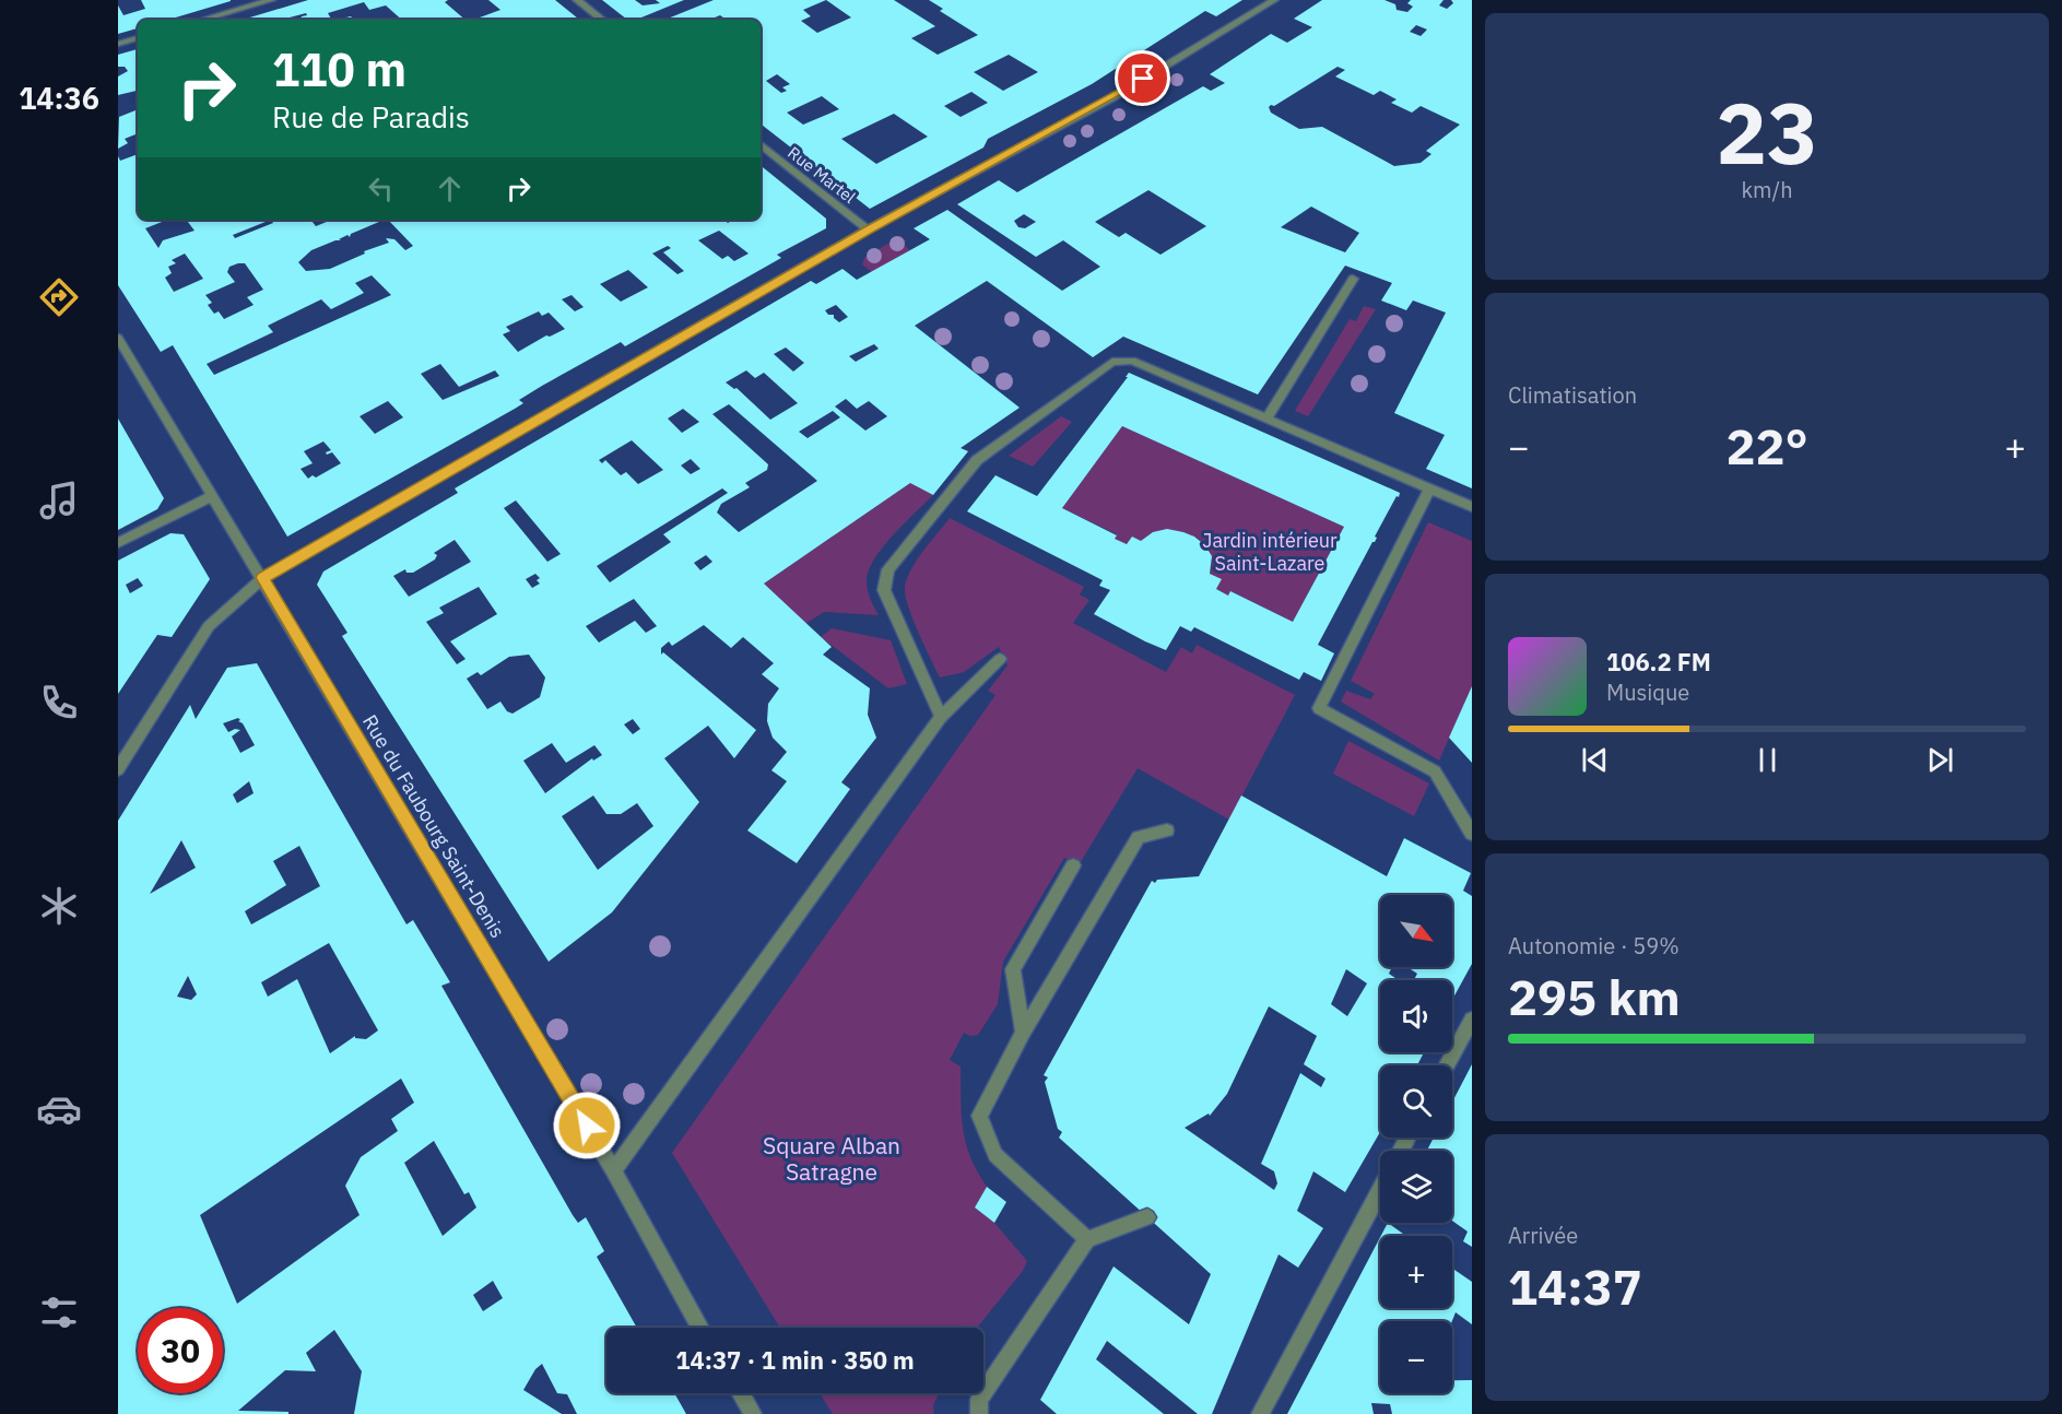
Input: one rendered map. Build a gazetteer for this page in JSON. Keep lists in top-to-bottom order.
{
  "streets": {
    "street": ["Rue Martel", "Rue du Faubourg Saint-Denis"]
  },
  "parks": ["Jardin intérieur Saint-Lazare", "Square Alban Satragne"],
  "north": "bottom right",
  "page": {
    "tabs": "14:36",
    "tile": [
      ["23", "km/h"],
      "Climatisation",
      ["Autonomie · 59%", "295 km"],
      ["Arrivée", "14:37"]
    ],
    "turn": ["110 m", "Rue de Paradis"],
    "heat": ["−", "22°", "+"],
    "song": ["106.2 FM", "Musique"],
    "map_buttons": ["+", "−"],
    "limit": "30",
    "trip": "14:37 · 1 min · 350 m"
  }
}
